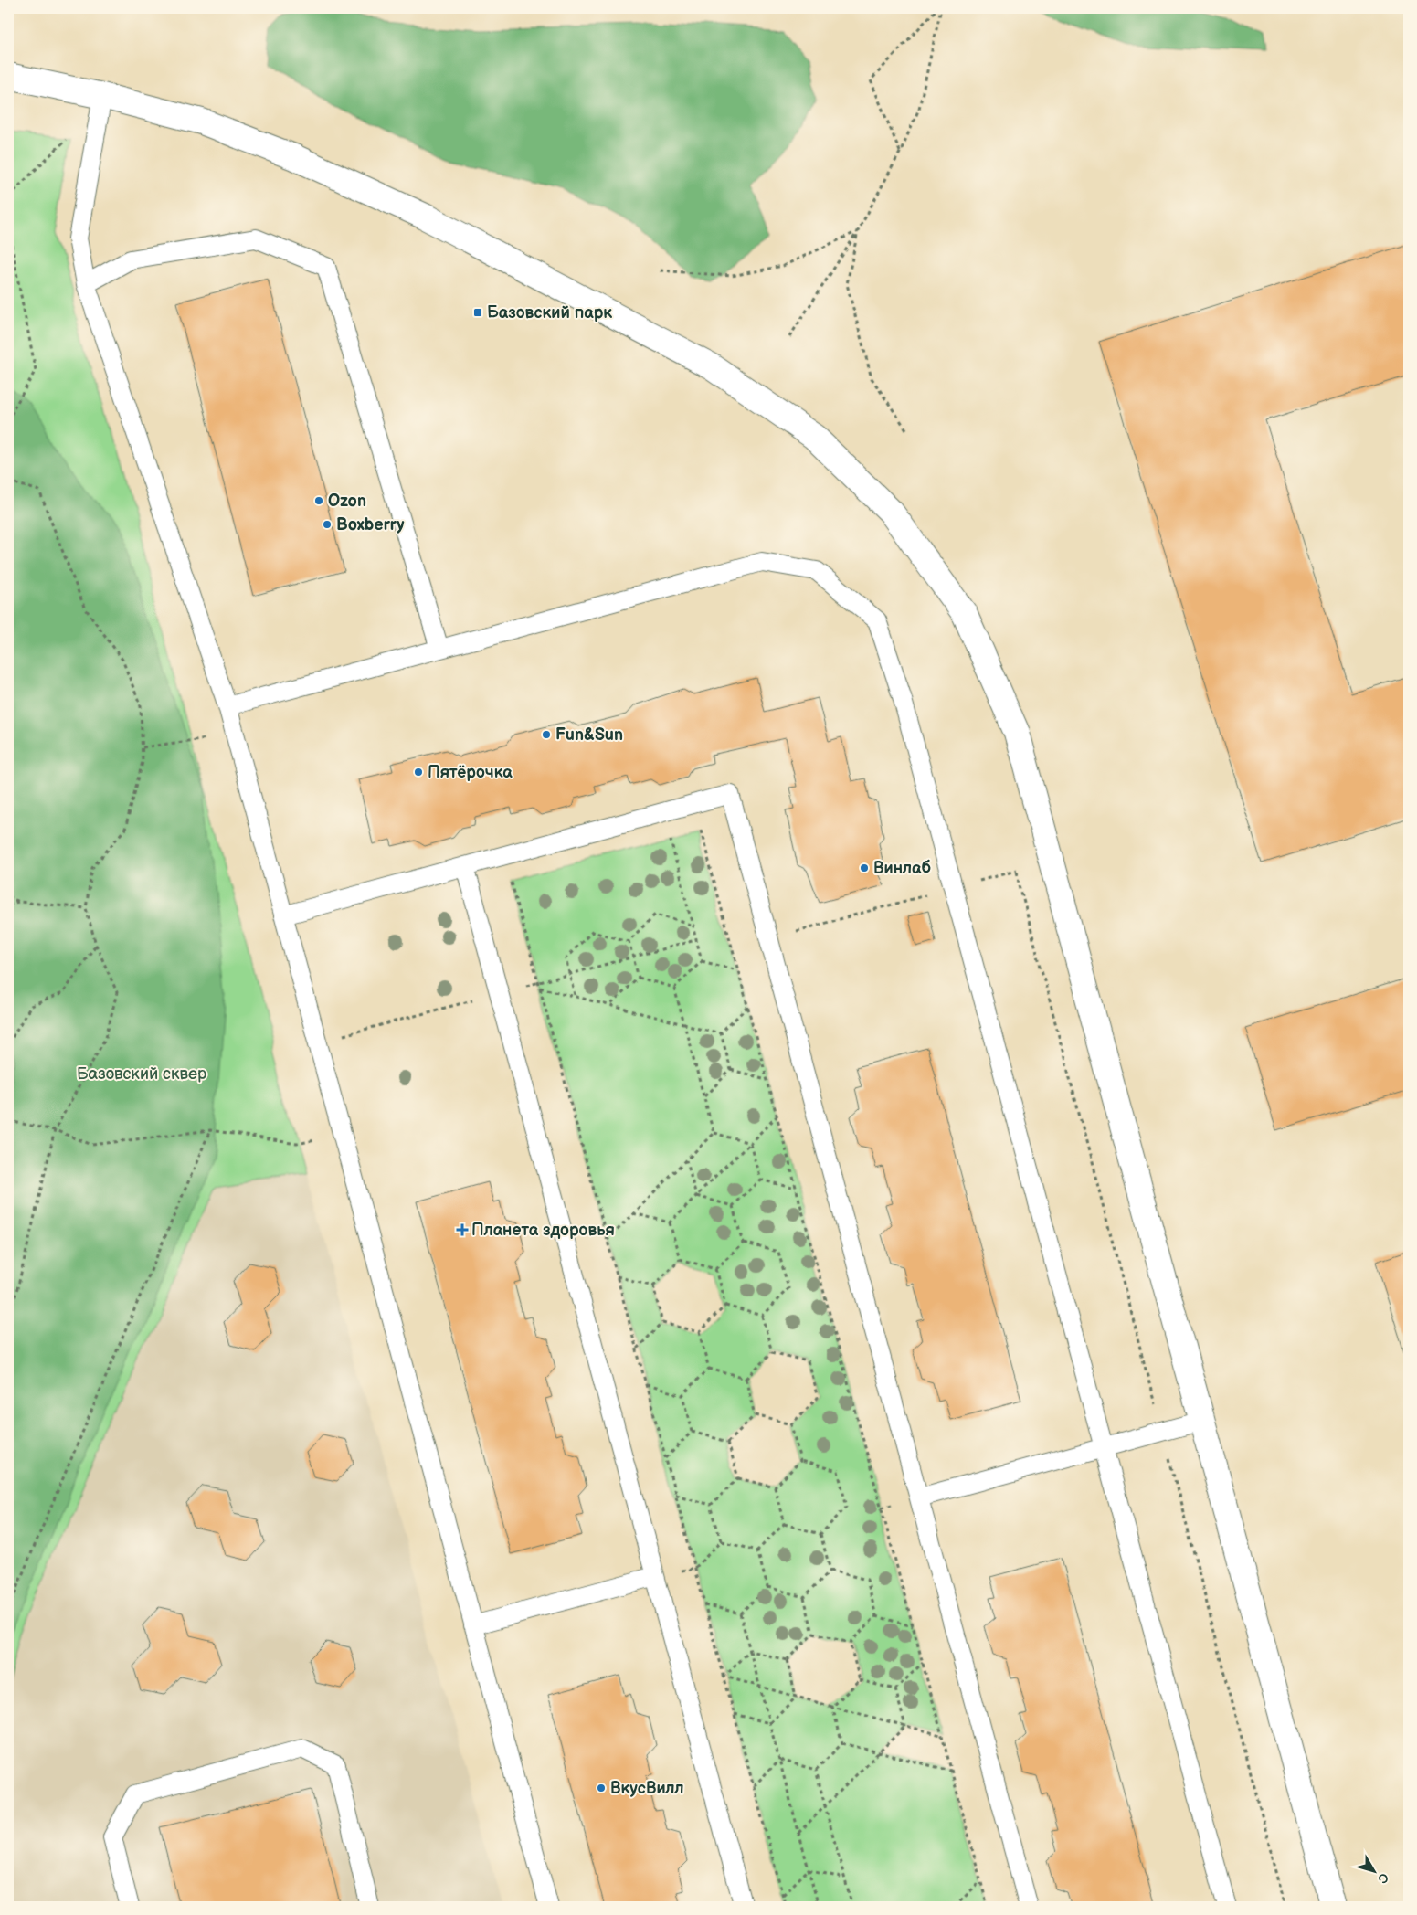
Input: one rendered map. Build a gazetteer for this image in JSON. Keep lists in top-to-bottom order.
{
  "parks": ["Базовский сквер"],
  "places": {
    "transit": ["Базовский парк"],
    "other": [
      "Ozon",
      "Boxberry",
      "Fun&Sun",
      "Пятёрочка",
      "Винлаб",
      "ВкусВилл"
    ],
    "health": ["Планета здоровья"]
  },
  "north": "bottom right"
}
